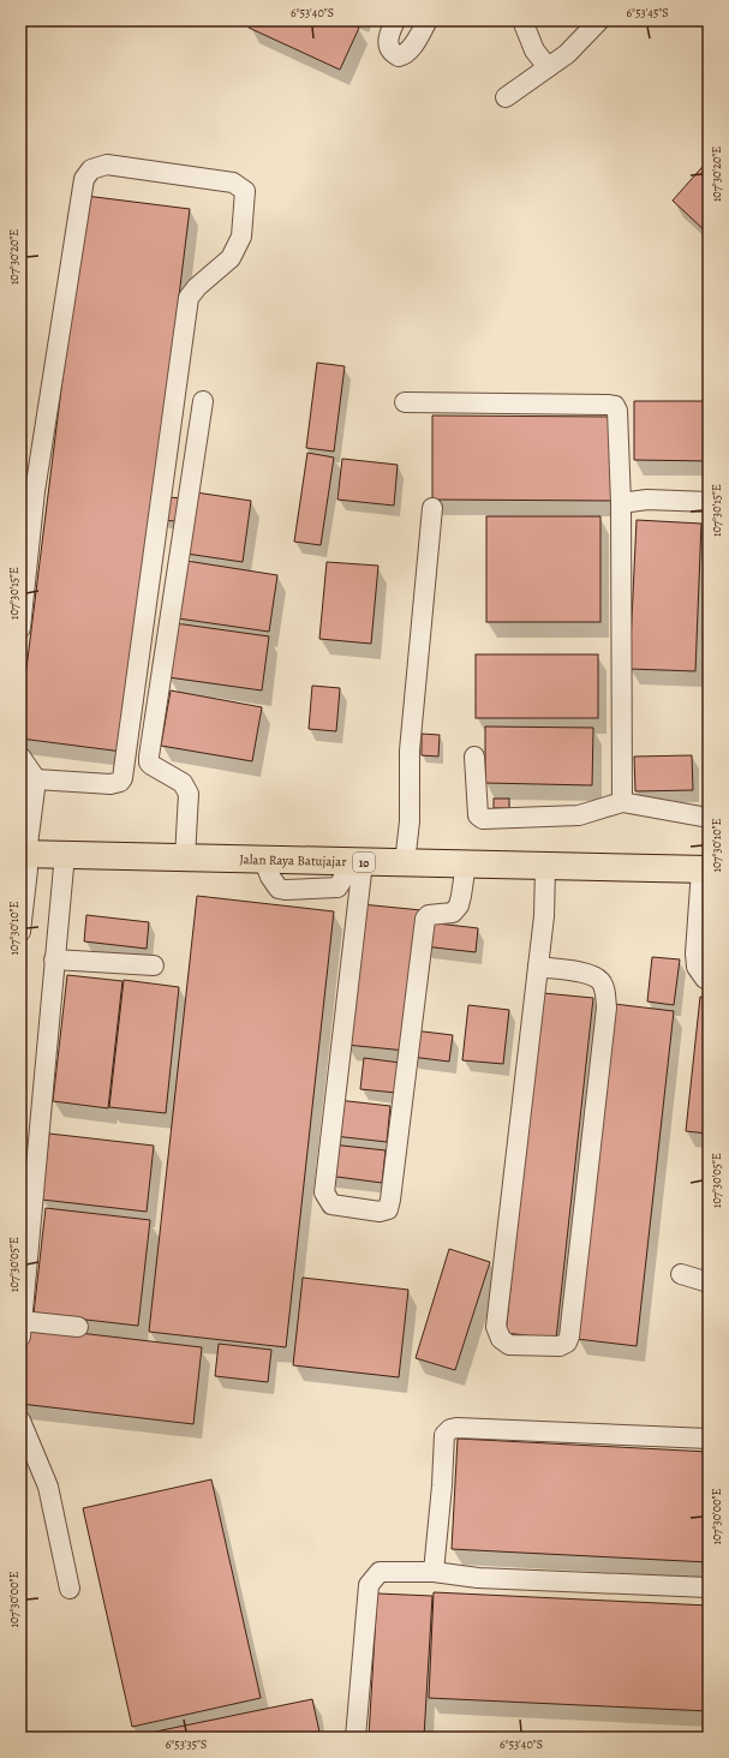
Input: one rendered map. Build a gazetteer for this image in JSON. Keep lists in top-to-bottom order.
{
  "streets": {
    "highway": ["Jalan Raya Batujajar", "10"]
  },
  "coordinates": [
    "6°53'40\"S",
    "6°53'45\"S",
    "107°30'20\"E",
    "107°30'15\"E",
    "107°30'10\"E",
    "107°30'05\"E",
    "107°30'00\"E",
    "6°53'35\"S"
  ]
}
